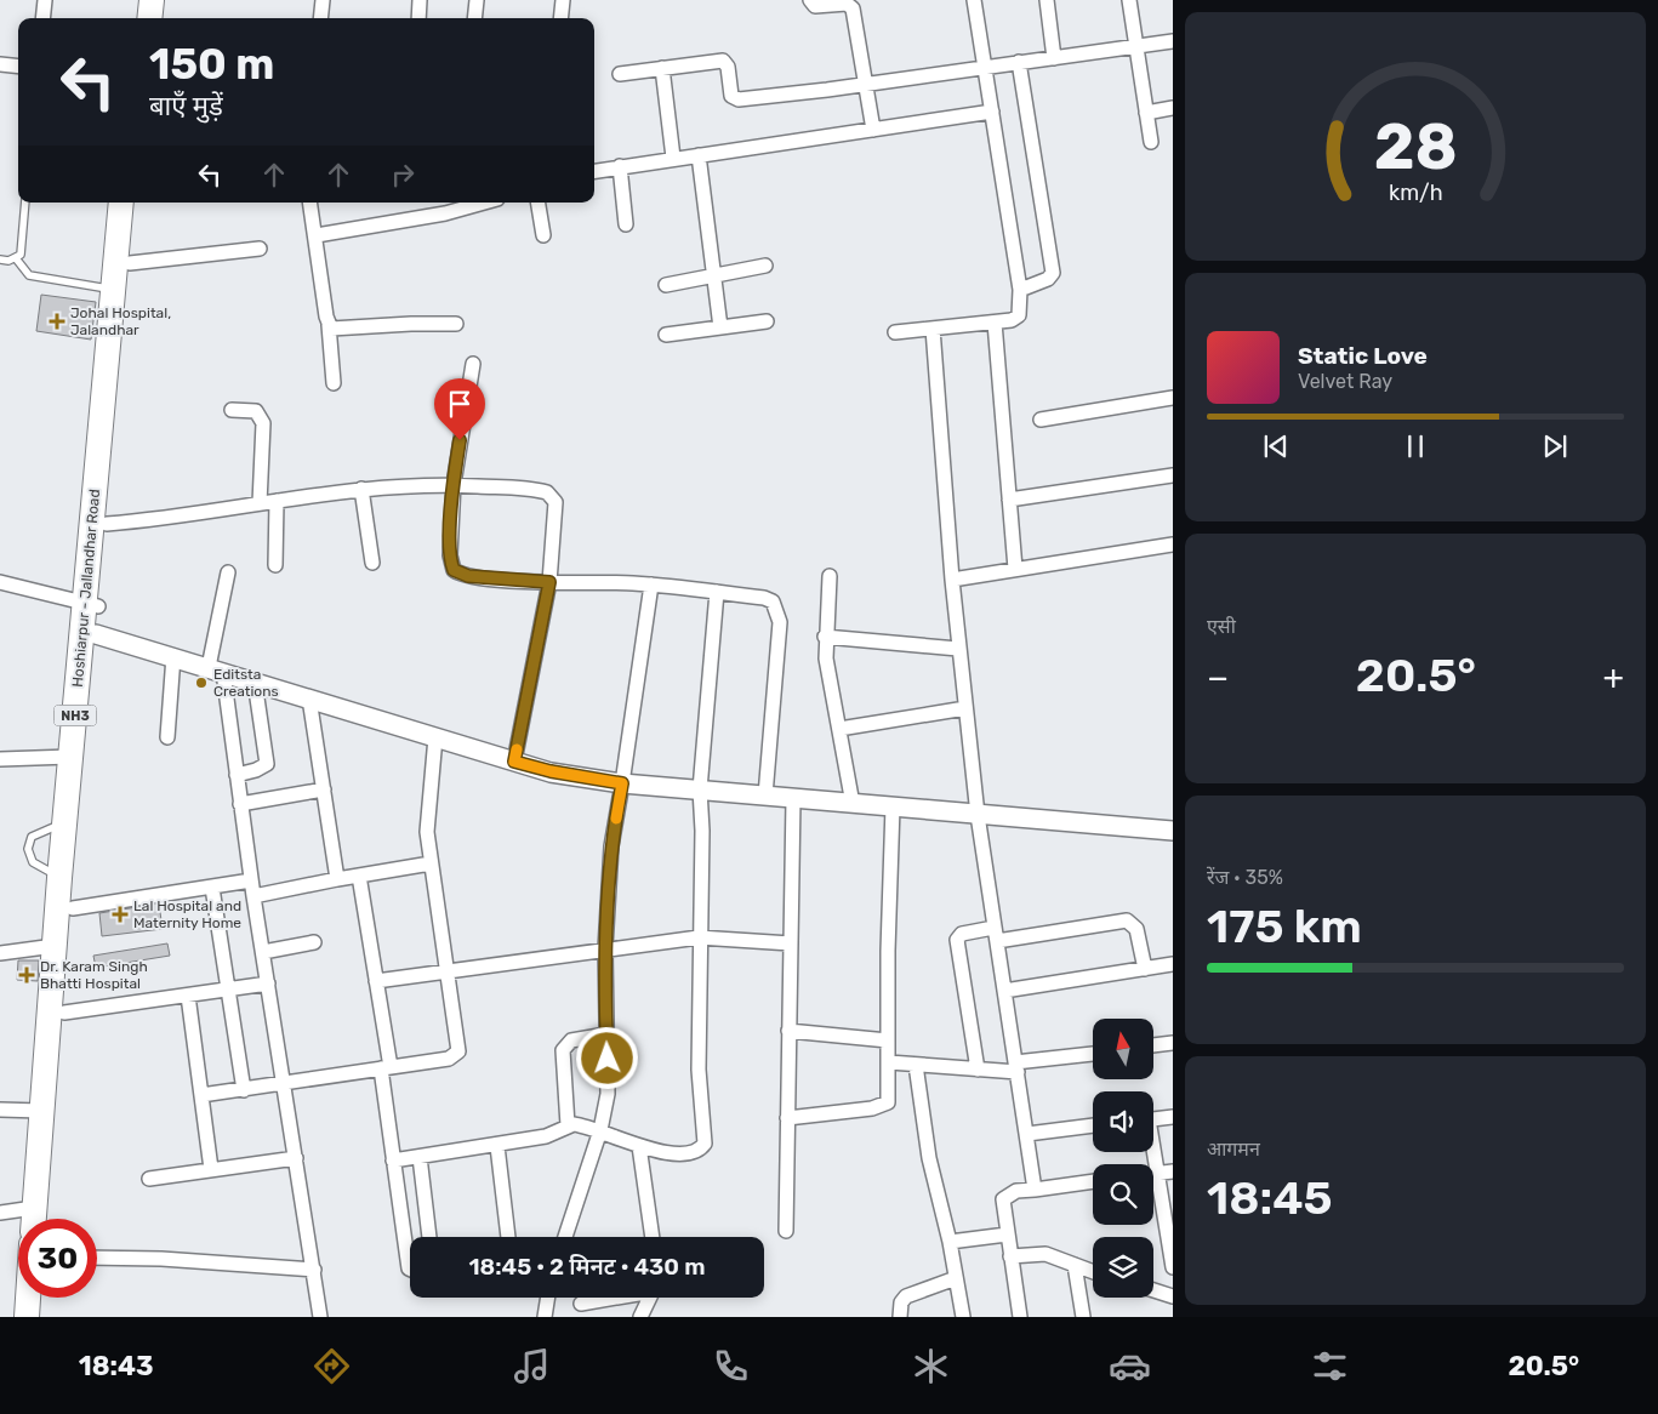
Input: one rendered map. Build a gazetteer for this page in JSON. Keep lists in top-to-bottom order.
{
  "streets": {
    "highway": ["Hoshiarpur - Jallandhar Road", "NH3"]
  },
  "places": {
    "health": ["Johal Hospital, Jalandhar", "Lal Hospital and Maternity Home", "Dr. Karam Singh Bhatti Hospital"],
    "other": ["Editsta Creations"]
  },
  "north": "top",
  "page": {
    "turn": ["150 m", "बाएँ मुड़ें"],
    "song": ["Static Love", "Velvet Ray"],
    "tile": [
      "एसी",
      ["रेंज · 35%", "175 km"],
      ["आगमन", "18:45"]
    ],
    "heat": ["−", "20.5°", "+"],
    "limit": "30",
    "trip": "18:45 · 2 मिनट · 430 m",
    "tabs": ["18:43", "20.5°"],
    "gauge": ["28", "km/h"]
  }
}
